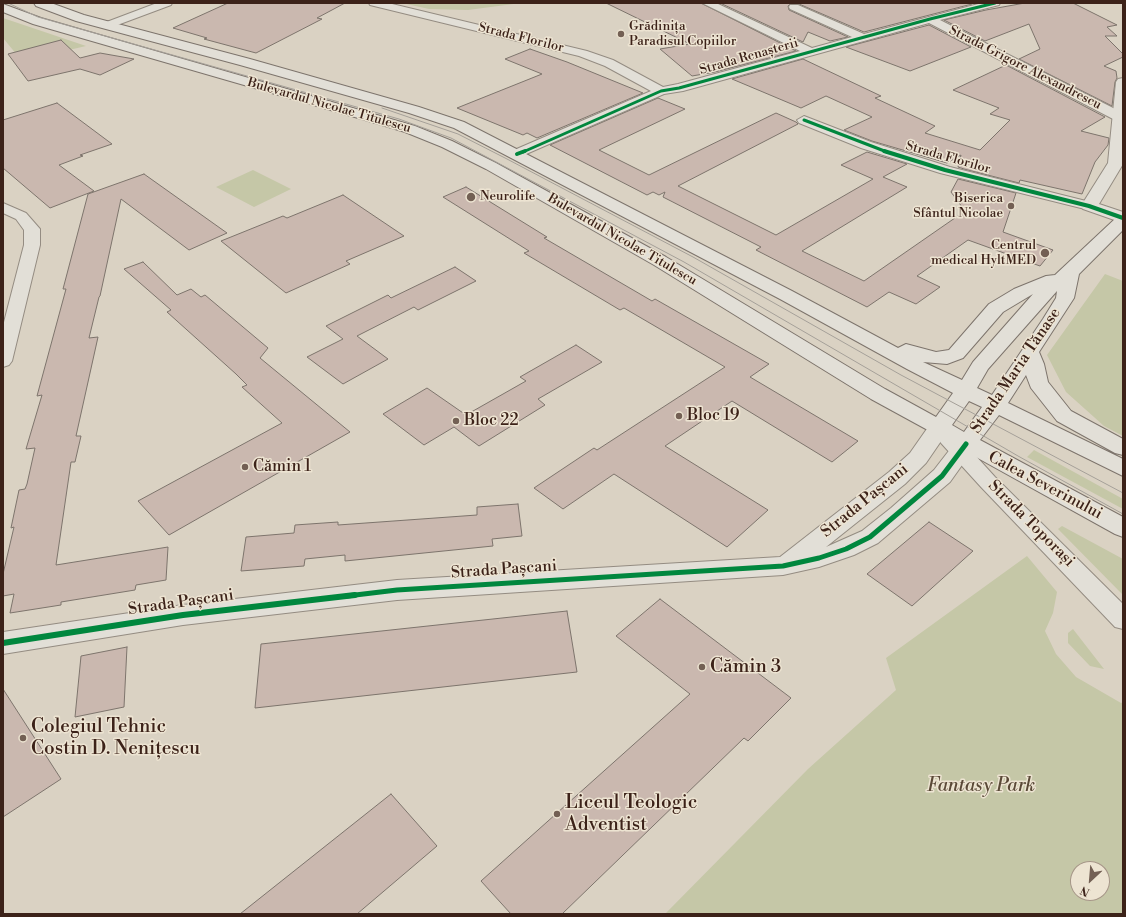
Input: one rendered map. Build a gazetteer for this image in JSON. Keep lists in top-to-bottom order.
{
  "streets": {
    "main road": [
      "Bulevardul Nicolae Titulescu",
      "Strada Maria Tănase",
      "Calea Severinului",
      "Strada Pașcani"
    ],
    "street": [
      "Strada Florilor",
      "Strada Renașterii",
      "Strada Grigore Alexandrescu",
      "Strada Toporași"
    ]
  },
  "crossings": [
    ["Strada Florilor", "Strada Renașterii"],
    ["Strada Renașterii", "Strada Grigore Alexandrescu"],
    ["Strada Renașterii", "Bulevardul Nicolae Titulescu"],
    ["Bulevardul Nicolae Titulescu", "Strada Maria Tănase"],
    ["Bulevardul Nicolae Titulescu", "Calea Severinului"],
    ["Bulevardul Nicolae Titulescu", "Strada Pașcani"],
    ["Bulevardul Nicolae Titulescu", "Strada Toporași"],
    ["Strada Maria Tănase", "Calea Severinului"],
    ["Strada Maria Tănase", "Strada Pașcani"],
    ["Strada Maria Tănase", "Strada Toporași"],
    ["Calea Severinului", "Strada Pașcani"],
    ["Calea Severinului", "Strada Toporași"],
    ["Strada Pașcani", "Strada Toporași"]
  ],
  "parks": ["Fantasy Park"],
  "places": [
    "Grădinița Paradisul Copiilor",
    "Neurolife",
    "Biserica Sfântul Nicolae",
    "Centrul medical HyltMED",
    "Bloc 19",
    "Bloc 22",
    "Cămin 1",
    "Cămin 3",
    "Colegiul Tehnic Costin D. Nenițescu",
    "Liceul Teologic Adventist"
  ],
  "north": "bottom left"
}
